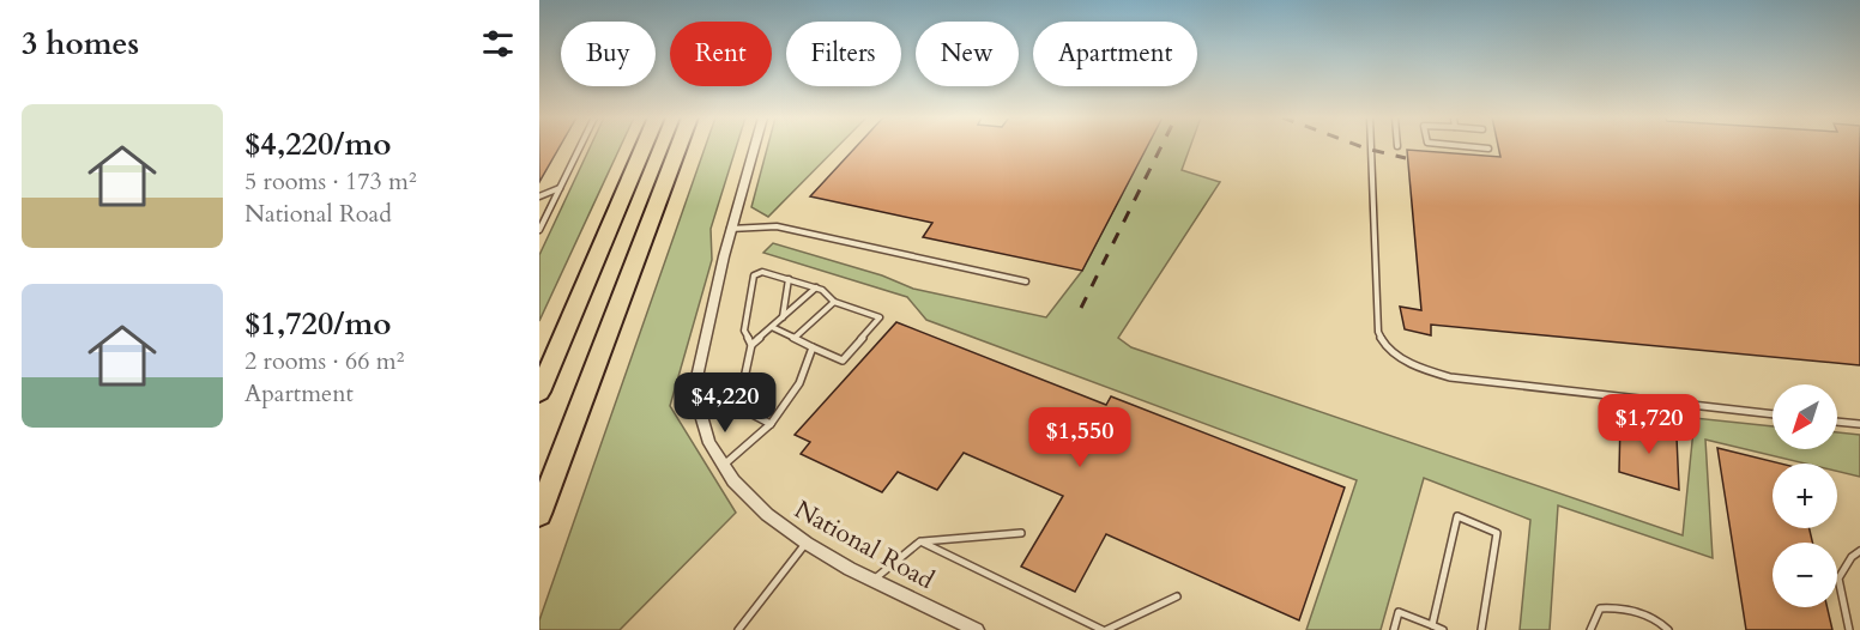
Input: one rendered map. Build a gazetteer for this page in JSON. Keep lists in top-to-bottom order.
{
  "streets": {
    "street": ["National Road"]
  },
  "north": "bottom left",
  "page": {
    "heading": "3 homes",
    "chip": [
      "Buy",
      "Rent",
      "Filters",
      "New",
      "Apartment"
    ],
    "list": [
      {
        "name": "$4,220/mo",
        "note": "5 rooms · 173 m² · National Road"
      },
      {
        "name": "$1,720/mo",
        "note": "2 rooms · 66 m² · Apartment"
      }
    ],
    "price": ["$4,220", "$1,720", "$1,550"],
    "map_buttons": ["+", "−"]
  }
}
